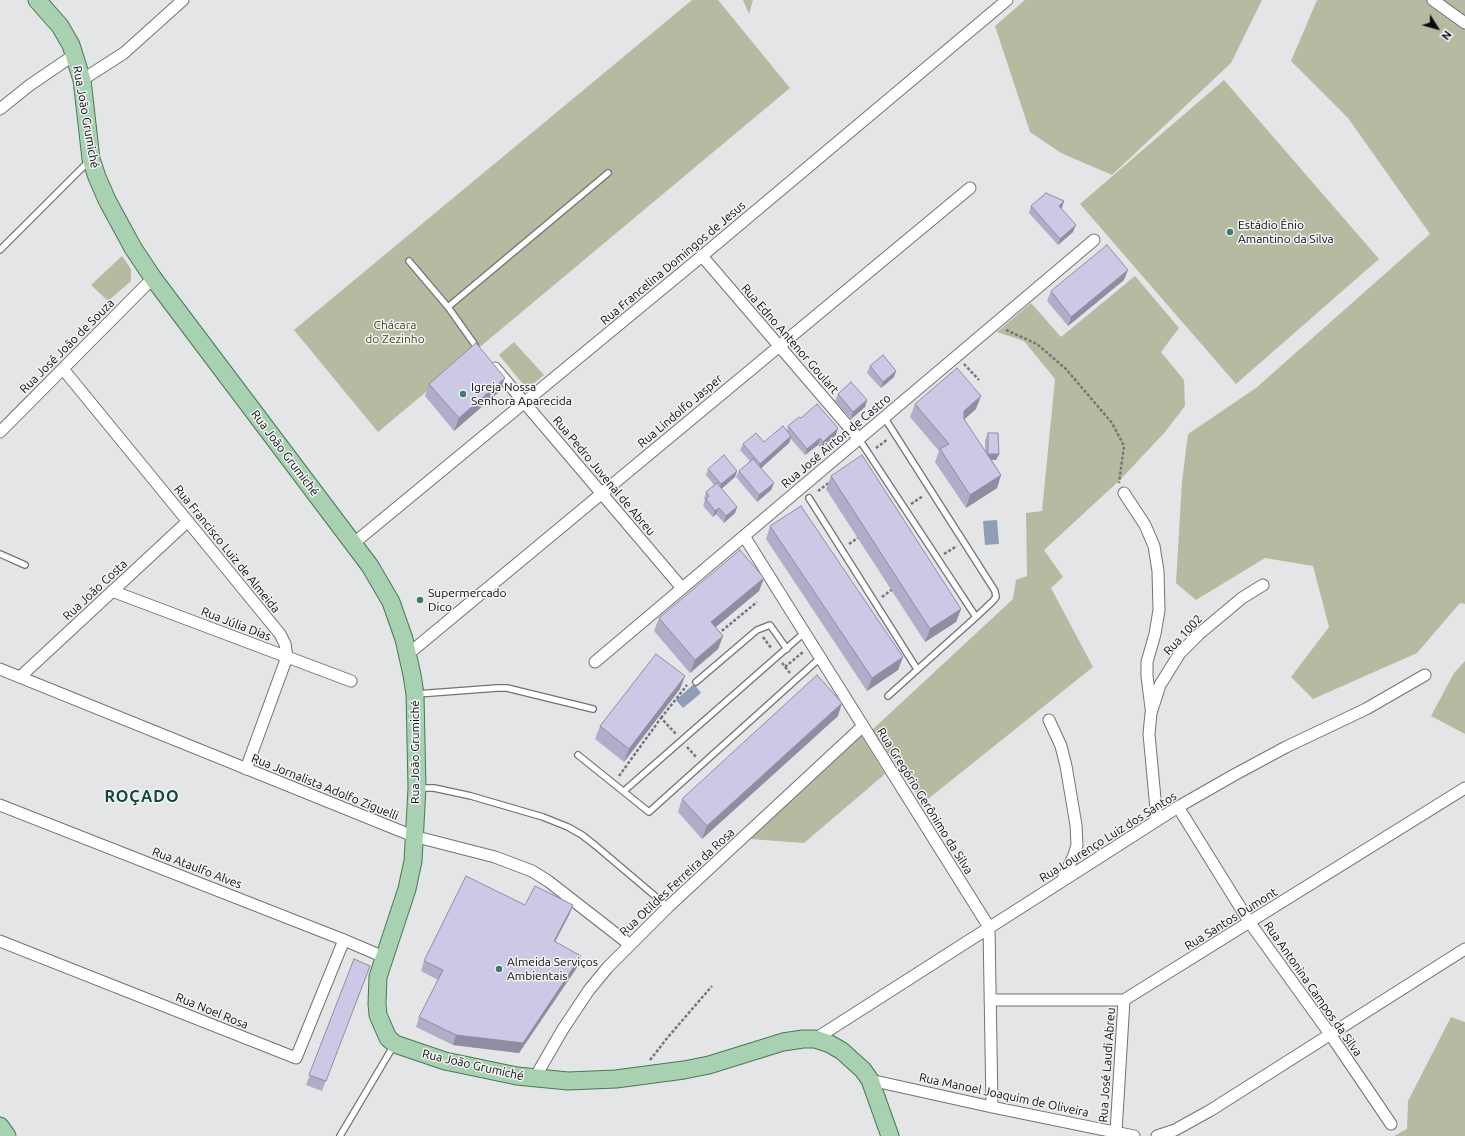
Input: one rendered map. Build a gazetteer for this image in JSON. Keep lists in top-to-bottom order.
{
  "streets": {
    "main road": ["Rua João Grumiché"],
    "street": [
      "Rua Francelina Domingos de Jesus",
      "Rua Edno Antenor Goulart",
      "Rua José João de Souza",
      "Rua Lindolfo Jasper",
      "Rua José Airton de Castro",
      "Rua Pedro Juvenal de Abreu",
      "Rua Francisco Luiz de Almeida",
      "Rua João Costa",
      "Rua Júlia Dias",
      "Rua 1002",
      "Rua Jornalista Adolfo Ziguelli",
      "Rua Gregório Gerônimo da Silva",
      "Rua Lourenço Luiz dos Santos",
      "Rua Ataulfo Alves",
      "Rua Otildes Ferreira da Rosa",
      "Rua Santos Dumont",
      "Rua Antonina Campos da Silva",
      "Rua Noel Rosa",
      "Rua José Laudi Abreu",
      "Rua Manoel Joaquim de Oliveira"
    ]
  },
  "crossings": [
    ["Rua João Grumiché", "Rua Francelina Domingos de Jesus"],
    ["Rua João Grumiché", "Rua José João de Souza"],
    ["Rua João Grumiché", "Rua Lindolfo Jasper"],
    ["Rua João Grumiché", "Rua Jornalista Adolfo Ziguelli"],
    ["Rua João Grumiché", "Rua Lourenço Luiz dos Santos"],
    ["Rua João Grumiché", "Rua Ataulfo Alves"],
    ["Rua João Grumiché", "Rua Otildes Ferreira da Rosa"],
    ["Rua João Grumiché", "Rua Manoel Joaquim de Oliveira"],
    ["Rua Francelina Domingos de Jesus", "Rua Edno Antenor Goulart"],
    ["Rua Francelina Domingos de Jesus", "Rua Pedro Juvenal de Abreu"],
    ["Rua Edno Antenor Goulart", "Rua Lindolfo Jasper"],
    ["Rua Edno Antenor Goulart", "Rua José Airton de Castro"],
    ["Rua José João de Souza", "Rua Francisco Luiz de Almeida"],
    ["Rua Lindolfo Jasper", "Rua Pedro Juvenal de Abreu"],
    ["Rua José Airton de Castro", "Rua Pedro Juvenal de Abreu"],
    ["Rua José Airton de Castro", "Rua Gregório Gerônimo da Silva"],
    ["Rua Francisco Luiz de Almeida", "Rua João Costa"],
    ["Rua Francisco Luiz de Almeida", "Rua Júlia Dias"],
    ["Rua João Costa", "Rua Júlia Dias"],
    ["Rua João Costa", "Rua Jornalista Adolfo Ziguelli"],
    ["Rua 1002", "Rua Lourenço Luiz dos Santos"],
    ["Rua Jornalista Adolfo Ziguelli", "Rua Otildes Ferreira da Rosa"],
    ["Rua Gregório Gerônimo da Silva", "Rua Lourenço Luiz dos Santos"],
    ["Rua Gregório Gerônimo da Silva", "Rua Otildes Ferreira da Rosa"],
    ["Rua Lourenço Luiz dos Santos", "Rua Antonina Campos da Silva"],
    ["Rua Ataulfo Alves", "Rua Noel Rosa"],
    ["Rua Santos Dumont", "Rua Antonina Campos da Silva"],
    ["Rua Santos Dumont", "Rua José Laudi Abreu"],
    ["Rua José Laudi Abreu", "Rua Manoel Joaquim de Oliveira"]
  ],
  "districts": ["ROÇADO"],
  "parks": ["Chácara do Zezinho"],
  "places": [
    "Estádio Ênio Amantino da Silva",
    "Igreja Nossa Senhora Aparecida",
    "Supermercado Dico",
    "Almeida Serviços Ambientais"
  ],
  "north": "bottom right"
}
